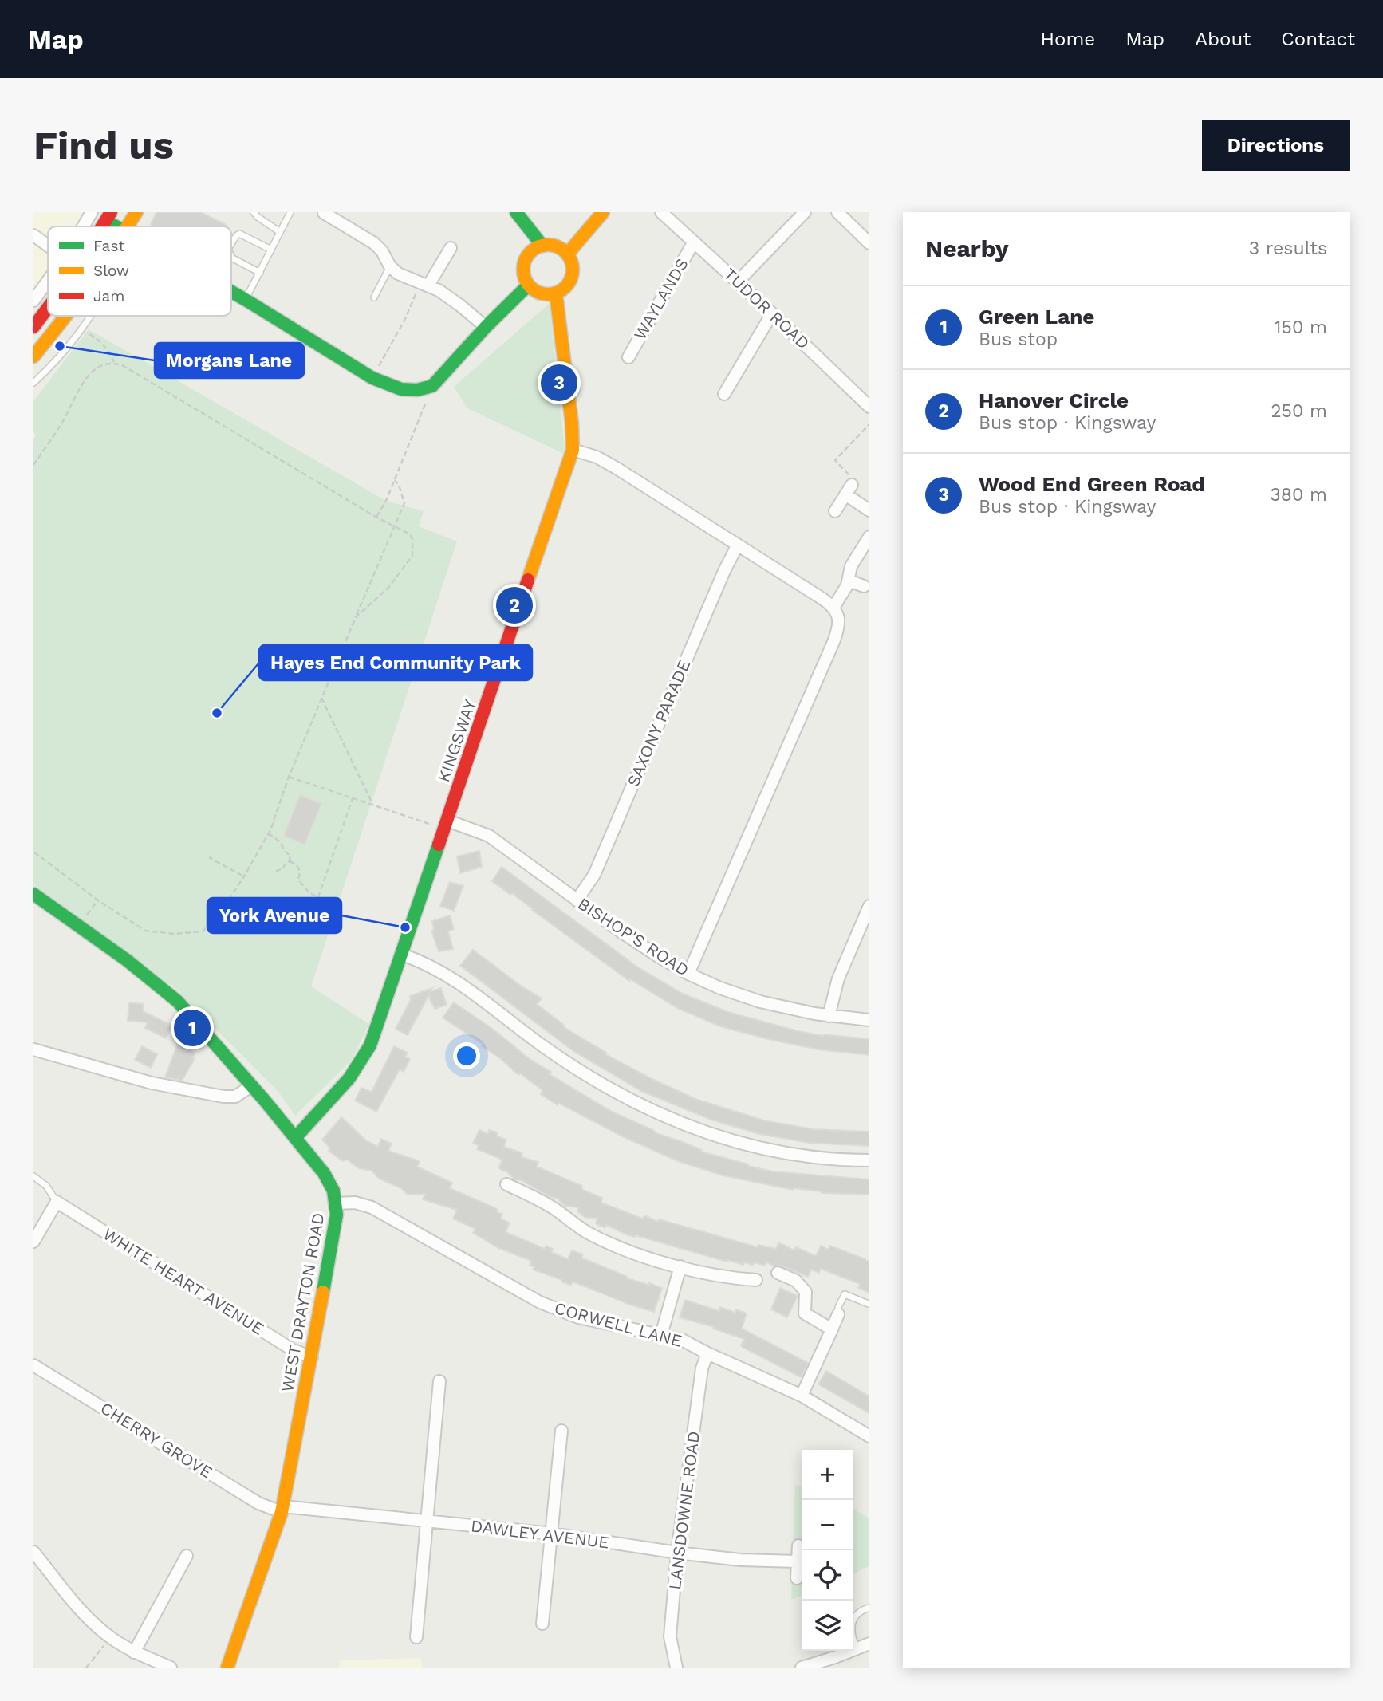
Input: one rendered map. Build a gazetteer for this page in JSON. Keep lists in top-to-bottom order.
{
  "streets": {
    "street": [
      "WAYLANDS",
      "TUDOR ROAD",
      "SAXONY PARADE",
      "KINGSWAY",
      "BISHOP'S ROAD",
      "WHITE HEART AVENUE",
      "WEST DRAYTON ROAD",
      "CORWELL LANE",
      "CHERRY GROVE",
      "LANSDOWNE ROAD",
      "DAWLEY AVENUE"
    ]
  },
  "crossings": [
    ["WAYLANDS", "TUDOR ROAD"],
    ["SAXONY PARADE", "BISHOP'S ROAD"],
    ["KINGSWAY", "BISHOP'S ROAD"],
    ["KINGSWAY", "WEST DRAYTON ROAD"],
    ["WHITE HEART AVENUE", "WEST DRAYTON ROAD"],
    ["WEST DRAYTON ROAD", "CORWELL LANE"],
    ["WEST DRAYTON ROAD", "CHERRY GROVE"],
    ["WEST DRAYTON ROAD", "DAWLEY AVENUE"],
    ["CORWELL LANE", "LANSDOWNE ROAD"],
    ["CHERRY GROVE", "DAWLEY AVENUE"],
    ["LANSDOWNE ROAD", "DAWLEY AVENUE"]
  ],
  "places": ["Morgans Lane", "Hayes End Community Park", "York Avenue"],
  "legend": ["Fast", "Slow", "Jam"],
  "page": {
    "header": "Map",
    "nav": [
      "Home",
      "Map",
      "About",
      "Contact"
    ],
    "buttons": "Directions",
    "title": "Find us",
    "heading": ["Nearby", "3 results"],
    "list": [
      {
        "mark": "1",
        "name": "Green Lane",
        "note": "Bus stop",
        "value": "150 m"
      },
      {
        "mark": "2",
        "name": "Hanover Circle",
        "note": "Bus stop · Kingsway",
        "value": "250 m"
      },
      {
        "mark": "3",
        "name": "Wood End Green Road",
        "note": "Bus stop · Kingsway",
        "value": "380 m"
      }
    ],
    "pins": ["3", "2", "1"],
    "map_buttons": ["+", "−"]
  }
}
